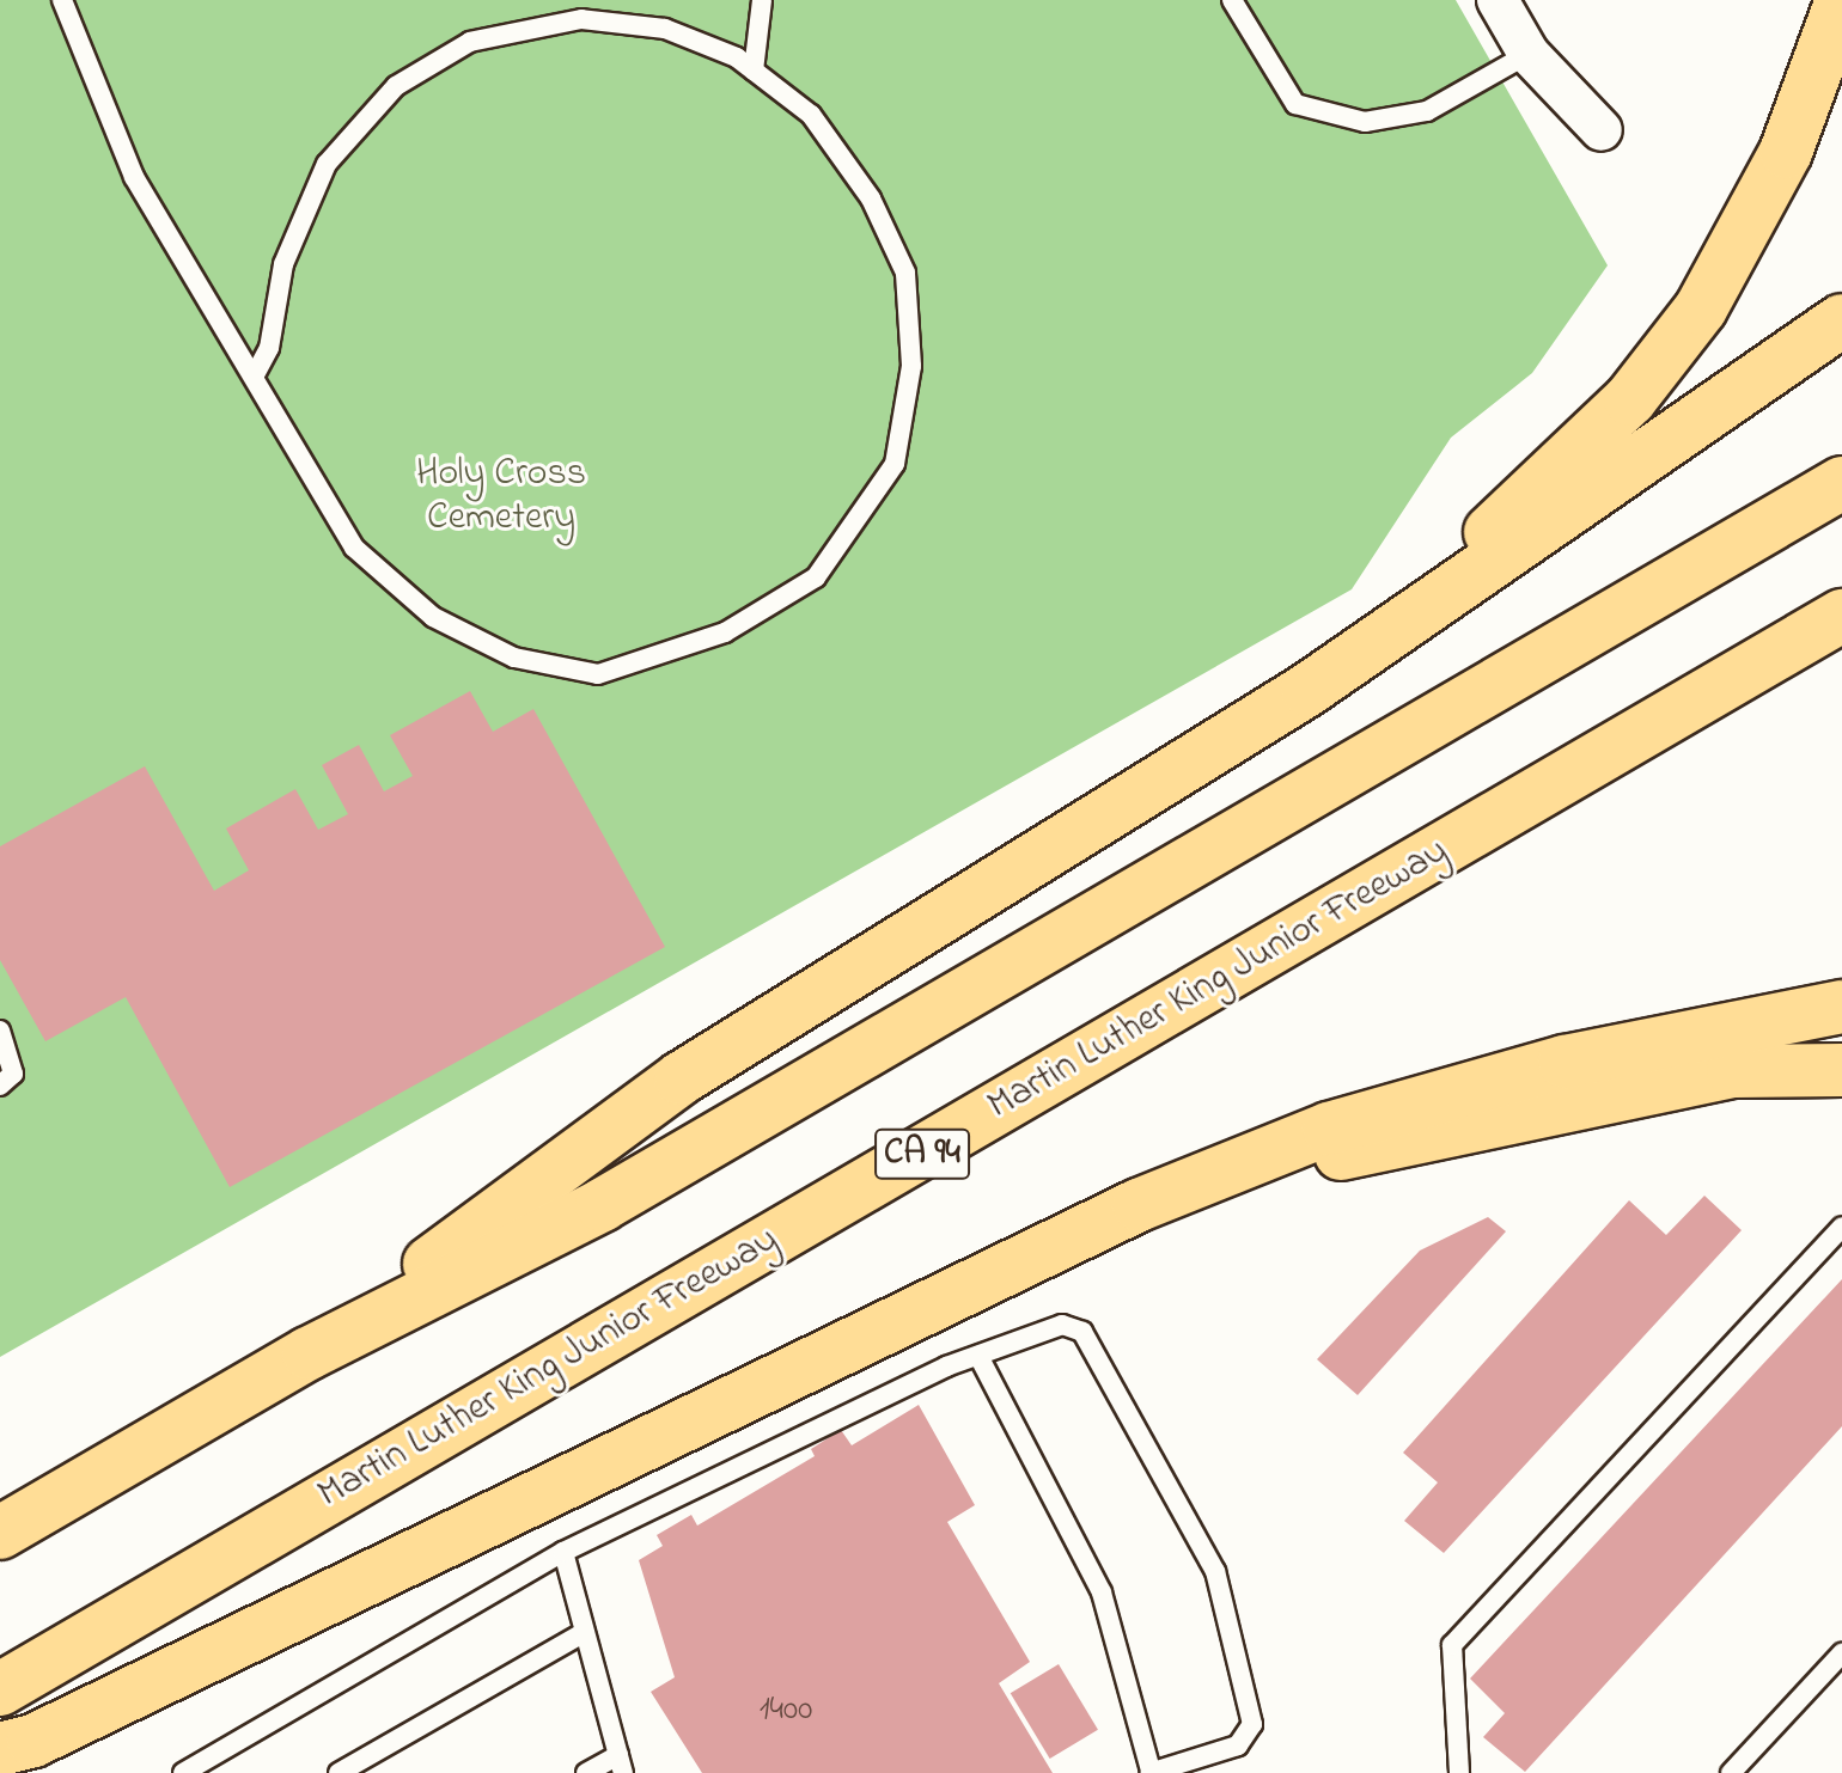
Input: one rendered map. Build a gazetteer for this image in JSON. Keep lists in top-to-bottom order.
{
  "streets": {
    "highway": ["Martin Luther King Junior Freeway", "CA 94"]
  },
  "parks": ["Holy Cross Cemetery"],
  "house_numbers": ["1400"]
}
